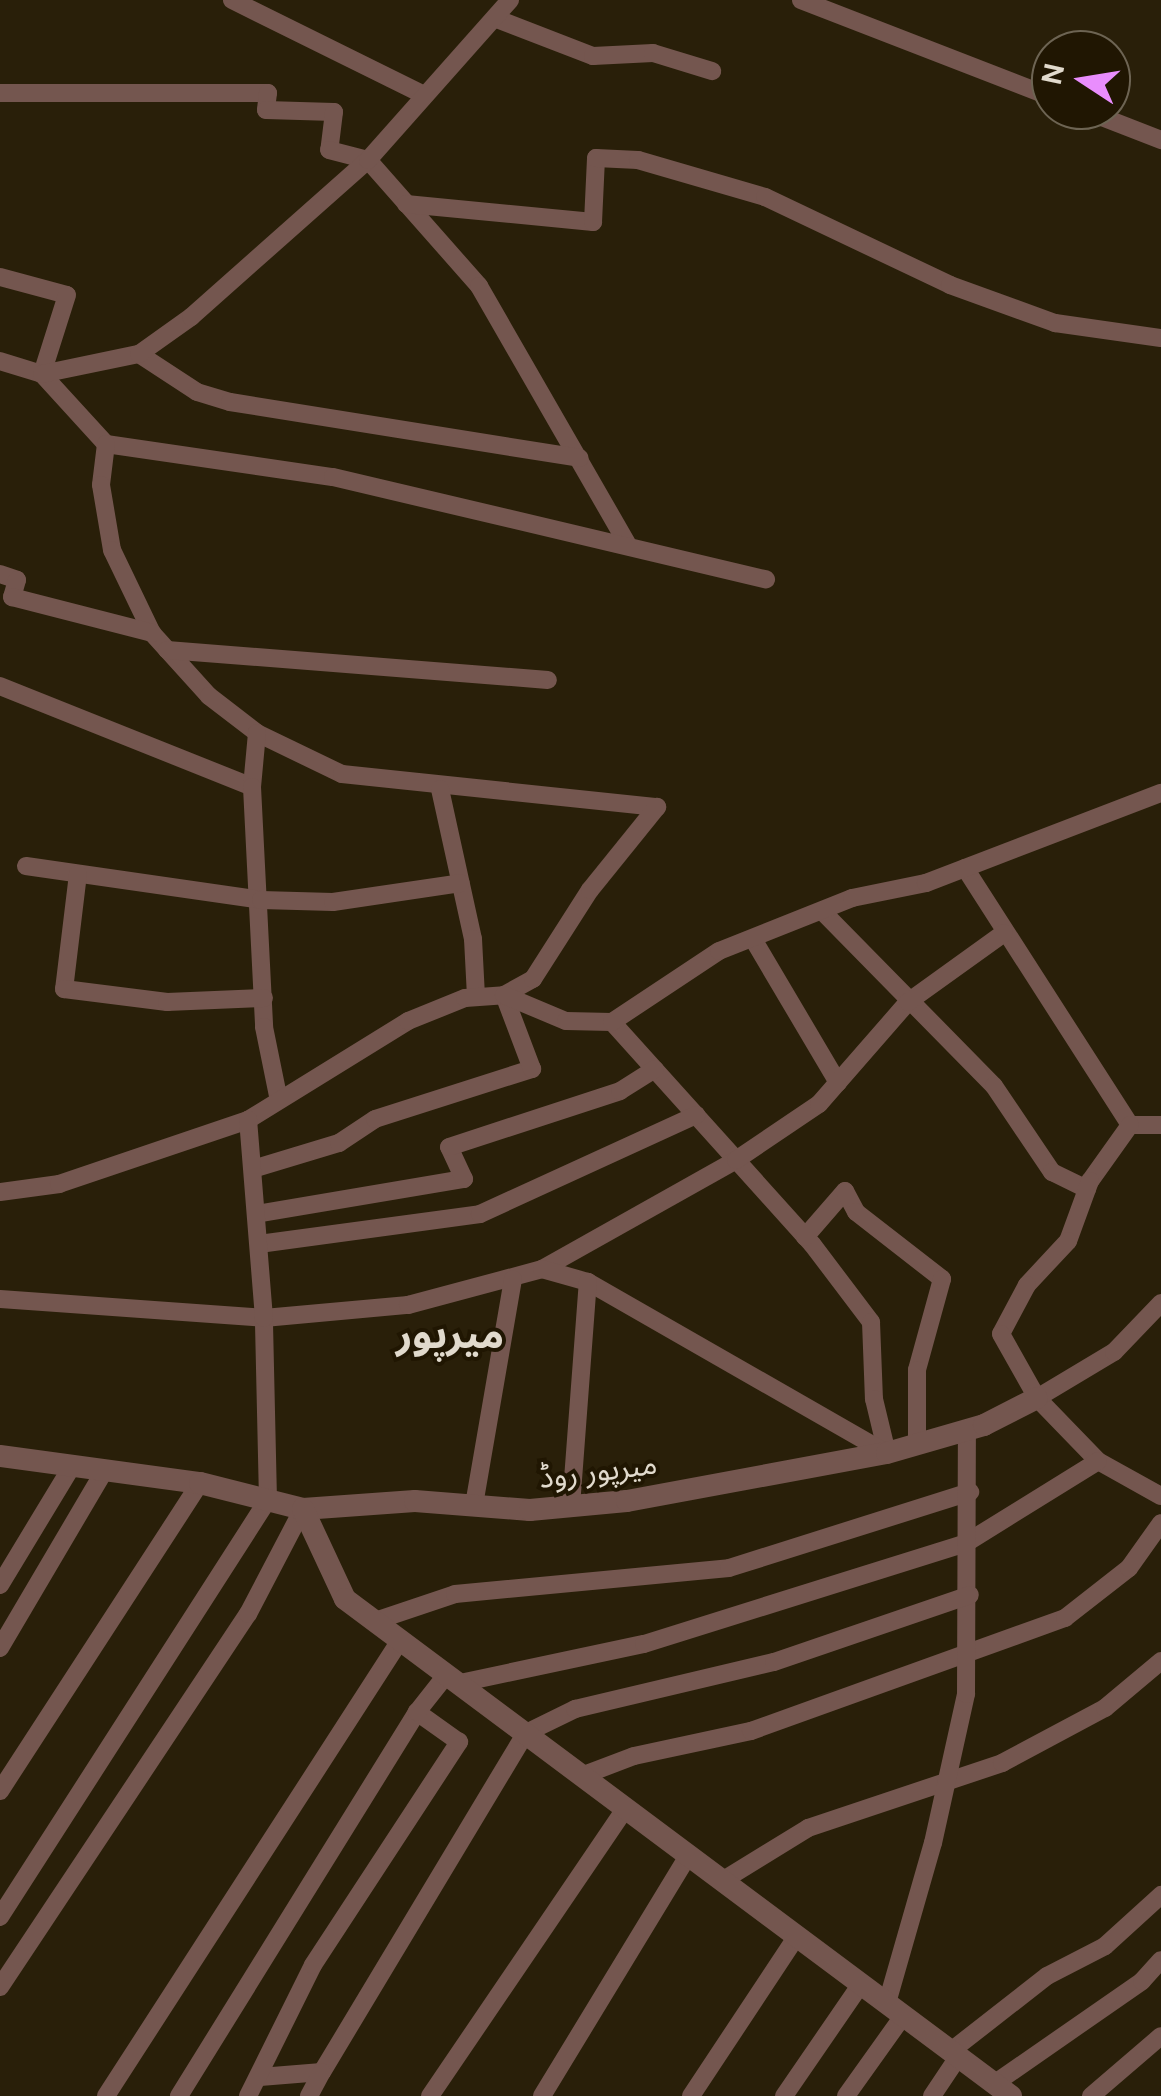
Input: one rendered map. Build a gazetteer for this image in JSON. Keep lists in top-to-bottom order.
{
  "streets": {
    "street": ["میرپور روڈ"]
  },
  "districts": ["میرپور"],
  "north": "left"
}
